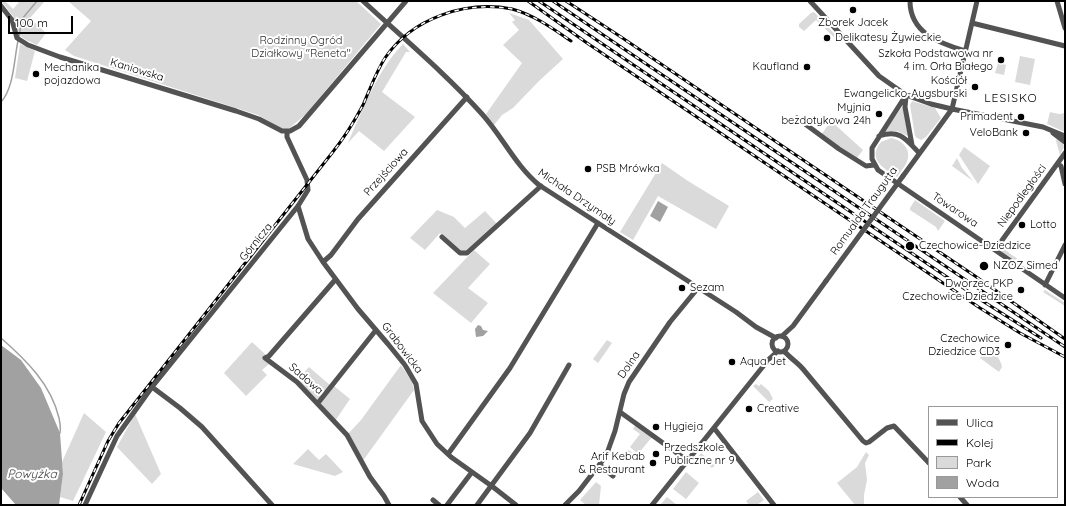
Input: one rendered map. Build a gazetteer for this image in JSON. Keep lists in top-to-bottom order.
{
  "streets": {
    "street": [
      "Kaniowska",
      "Przejściowa",
      "Niepodległości",
      "Michała Drzymały",
      "Towarowa",
      "Romualda Traugutta",
      "Górnicza",
      "Grabowicka",
      "Dolna",
      "Sadowa"
    ]
  },
  "crossings": [
    ["Kaniowska", "Górnicza"],
    ["Przejściowa", "Michała Drzymały"],
    ["Przejściowa", "Grabowicka"],
    ["Niepodległości", "Towarowa"],
    ["Michała Drzymały", "Dolna"],
    ["Górnicza", "Grabowicka"],
    ["Grabowicka", "Sadowa"]
  ],
  "districts": ["LESISKO"],
  "water": ["Powyżka"],
  "parks": ["Rodzinny Ogród Działkowy \"Reneta\""],
  "places": [
    "Zborek Jacek",
    "Delikatesy Żywieckie",
    "Szkoła Podstawowa nr 4 im. Orła Białego",
    "Kaufland",
    "Mechanika pojazdowa",
    "Kościół Ewangelicko-Augsburski",
    "Myjnia bezdotykowa 24h",
    "Primadent",
    "VeloBank",
    "PSB Mrówka",
    "Lotto",
    "Czechowice-Dziedzice",
    "NZOZ Simed",
    "Sezam",
    "Dworzec PKP Czechowice Dziedzice",
    "Czechowice Dziedzice CD3",
    "Aqua Jet",
    "Creative",
    "Hygieja",
    "Przedszkole Publiczne nr 9",
    "Arif Kebab & Restaurant"
  ],
  "legend": [
    "Ulica",
    "Kolej",
    "Park",
    "Woda"
  ],
  "scale_bar": "100 m"
}
